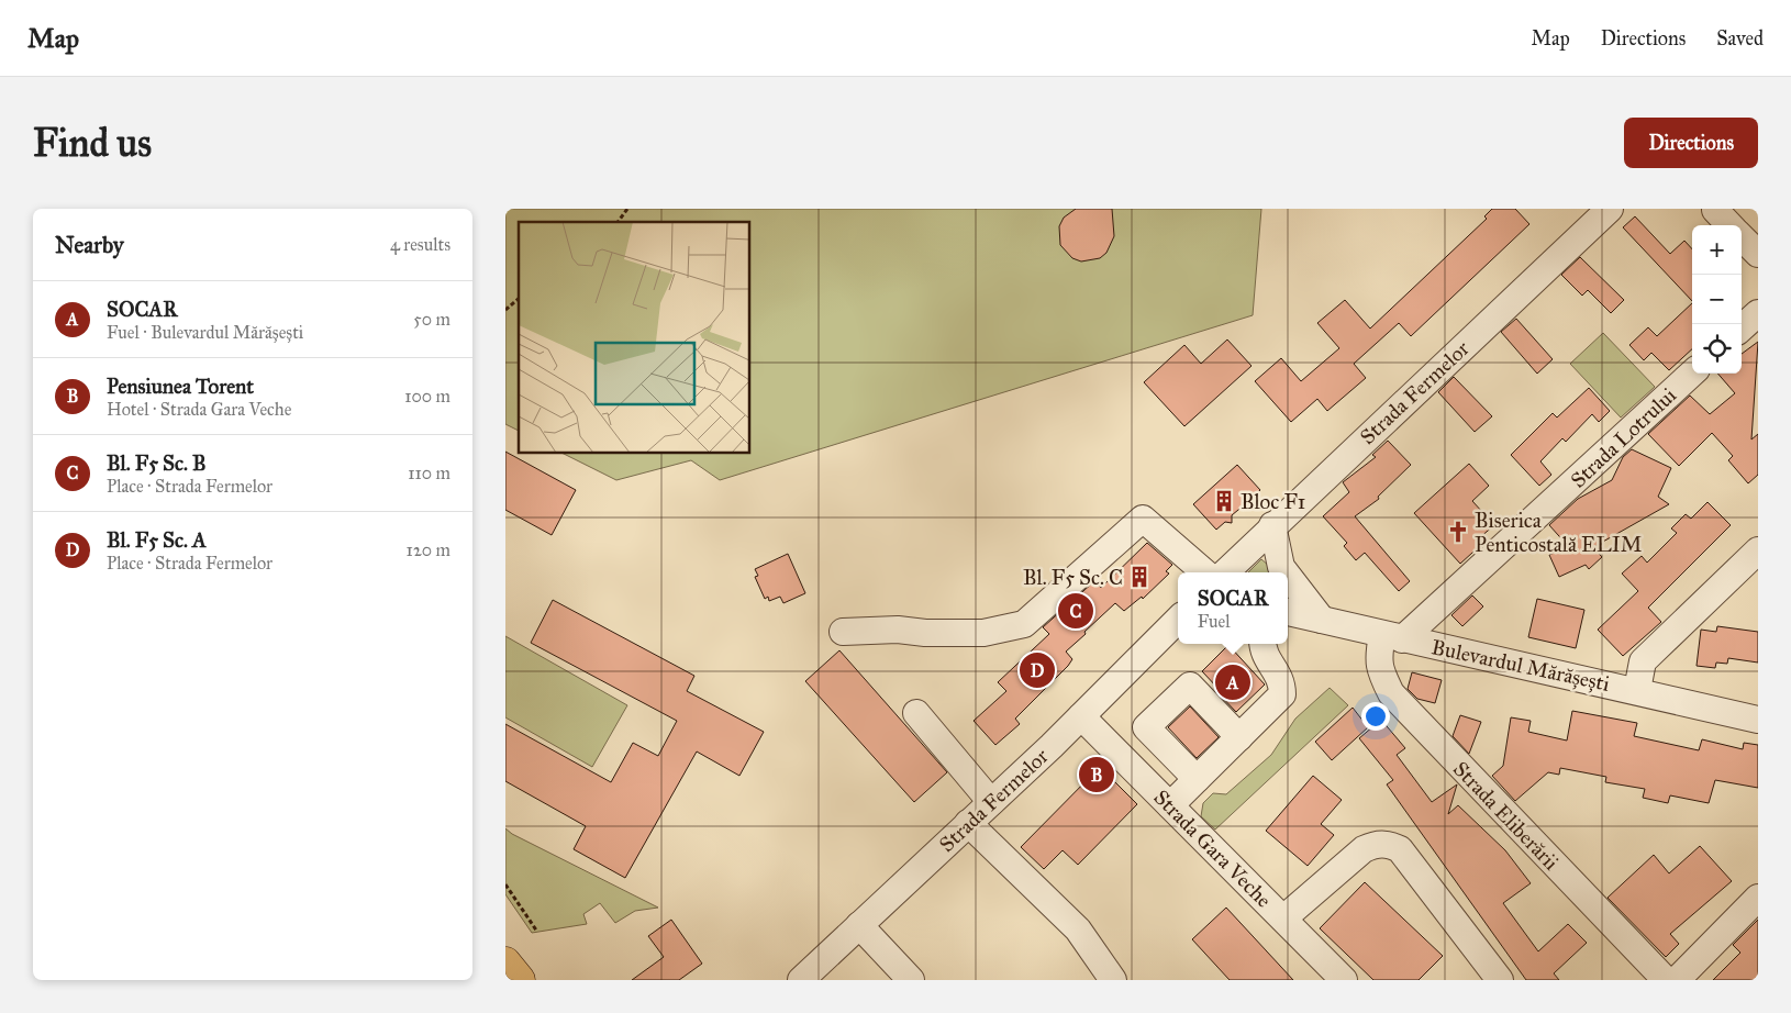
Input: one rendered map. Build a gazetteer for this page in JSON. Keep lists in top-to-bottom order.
{
  "streets": {
    "street": [
      "Strada Fermelor",
      "Strada Lotrului",
      "Bulevardul Mărășești",
      "Strada Eliberării",
      "Strada Gara Veche"
    ]
  },
  "crossings": [
    ["Strada Fermelor", "Strada Gara Veche"],
    ["Strada Lotrului", "Bulevardul Mărășești"],
    ["Strada Lotrului", "Strada Eliberării"],
    ["Bulevardul Mărășești", "Strada Eliberării"]
  ],
  "places": {
    "building": ["Bloc F1", "Bl. F5 Sc. C"],
    "church": ["Biserica Penticostală ELIM"]
  },
  "page": {
    "header": "Map",
    "nav": ["Map", "Directions", "Saved"],
    "buttons": "Directions",
    "title": "Find us",
    "heading": ["Nearby", "4 results"],
    "map_buttons": ["+", "−"],
    "list": [
      {
        "mark": "A",
        "name": "SOCAR",
        "note": "Fuel · Bulevardul Mărășești",
        "value": "50 m"
      },
      {
        "mark": "B",
        "name": "Pensiunea Torent",
        "note": "Hotel · Strada Gara Veche",
        "value": "100 m"
      },
      {
        "mark": "C",
        "name": "Bl. F5 Sc. B",
        "note": "Place · Strada Fermelor",
        "value": "110 m"
      },
      {
        "mark": "D",
        "name": "Bl. F5 Sc. A",
        "note": "Place · Strada Fermelor",
        "value": "120 m"
      }
    ],
    "popup": ["SOCAR", "Fuel"],
    "pins": [
      "C",
      "D",
      "A",
      "B"
    ]
  }
}
